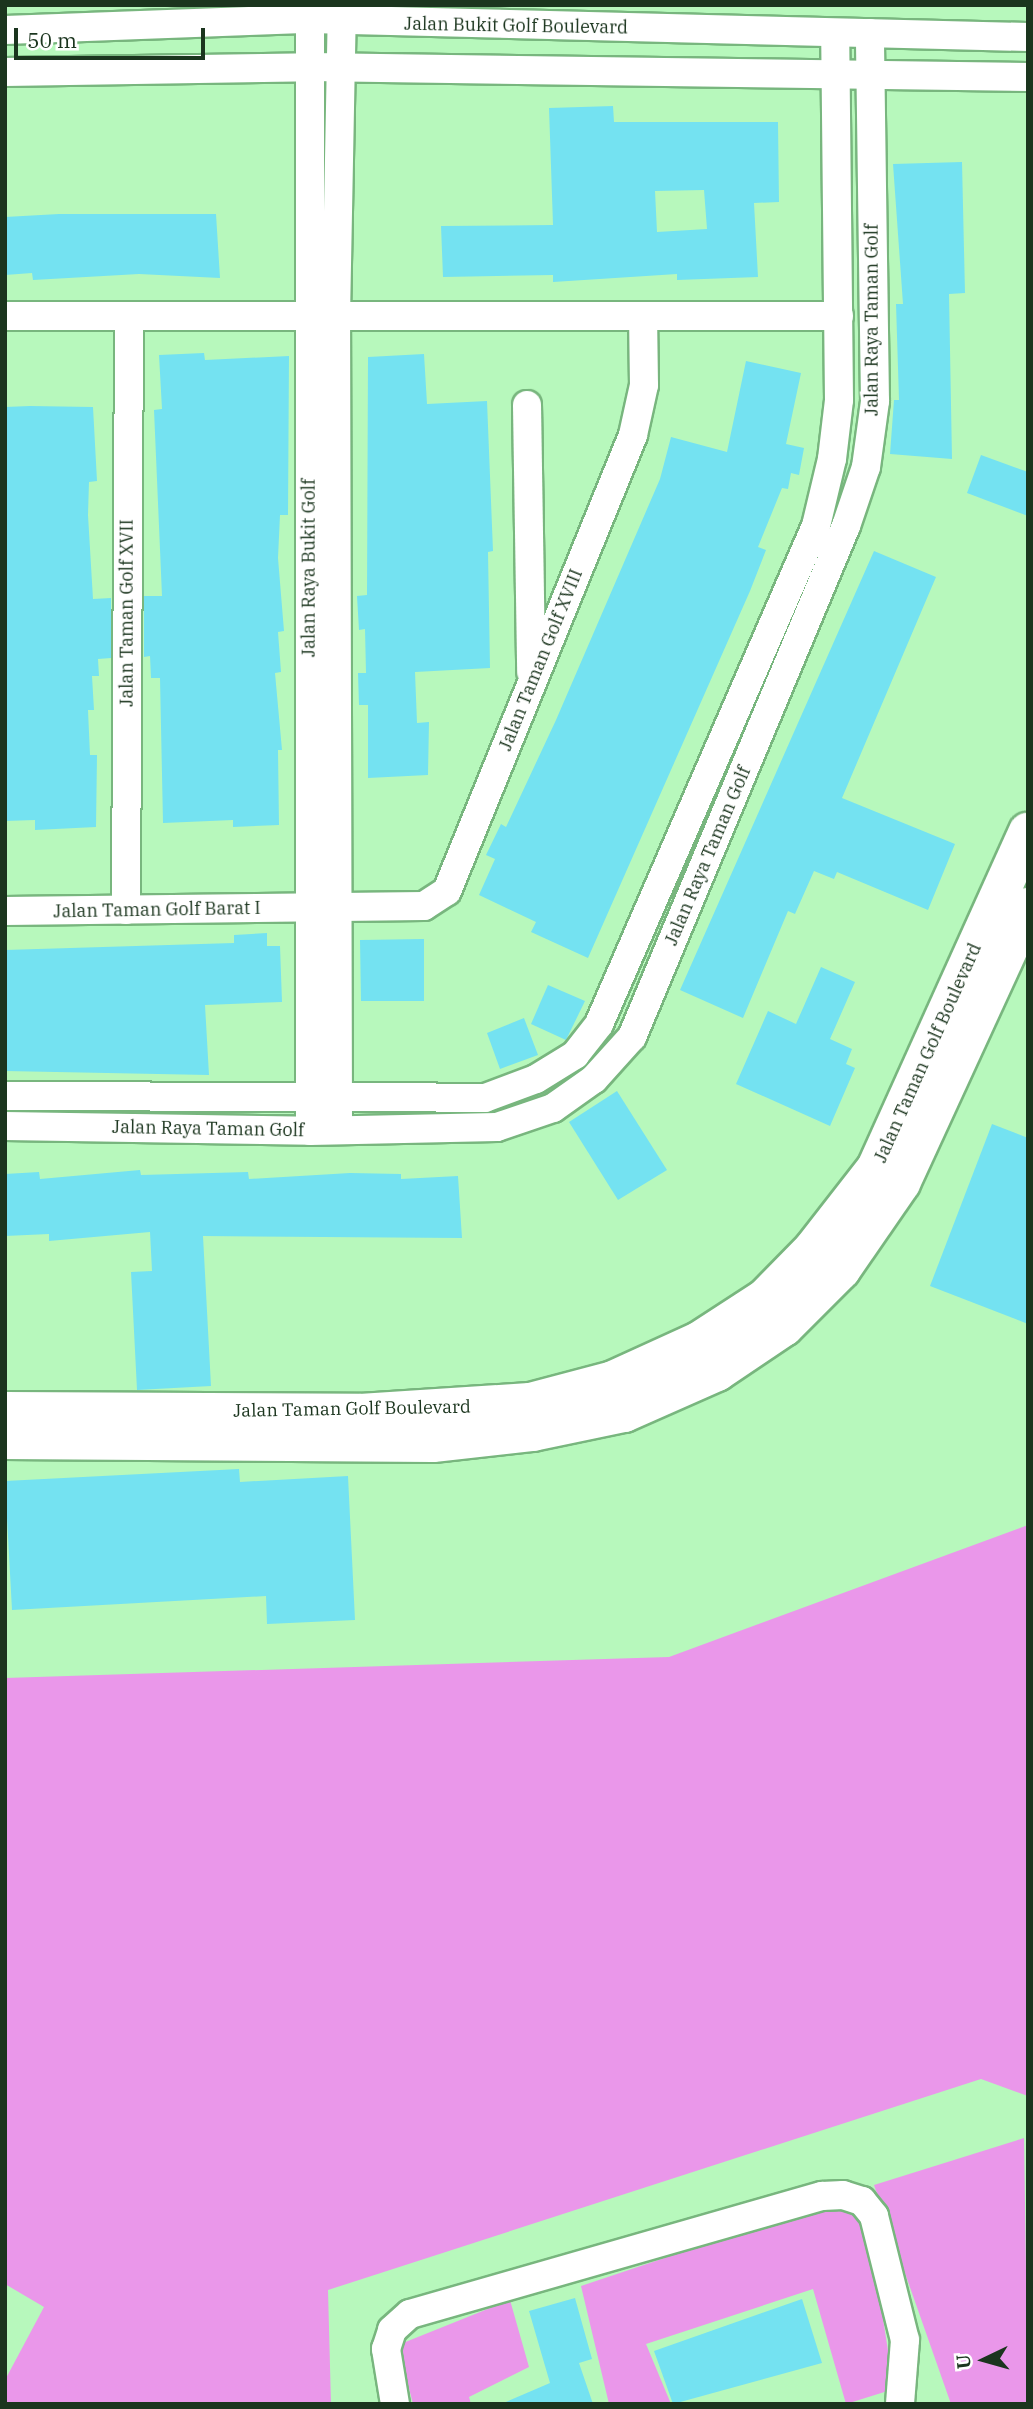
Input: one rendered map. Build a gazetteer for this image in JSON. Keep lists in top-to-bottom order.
{
  "streets": {
    "street": [
      "Jalan Bukit Golf Boulevard",
      "Jalan Raya Taman Golf",
      "Jalan Raya Bukit Golf",
      "Jalan Taman Golf XVII",
      "Jalan Taman Golf XVIII",
      "Jalan Taman Golf Barat I",
      "Jalan Taman Golf Boulevard"
    ]
  },
  "crossings": [
    ["Jalan Bukit Golf Boulevard", "Jalan Raya Taman Golf"],
    ["Jalan Bukit Golf Boulevard", "Jalan Raya Bukit Golf"],
    ["Jalan Raya Taman Golf", "Jalan Raya Bukit Golf"],
    ["Jalan Raya Bukit Golf", "Jalan Taman Golf XVIII"],
    ["Jalan Raya Bukit Golf", "Jalan Taman Golf Barat I"],
    ["Jalan Taman Golf XVII", "Jalan Taman Golf Barat I"],
    ["Jalan Taman Golf XVIII", "Jalan Taman Golf Barat I"]
  ],
  "scale_bar": "50 m",
  "north": "left"
}
